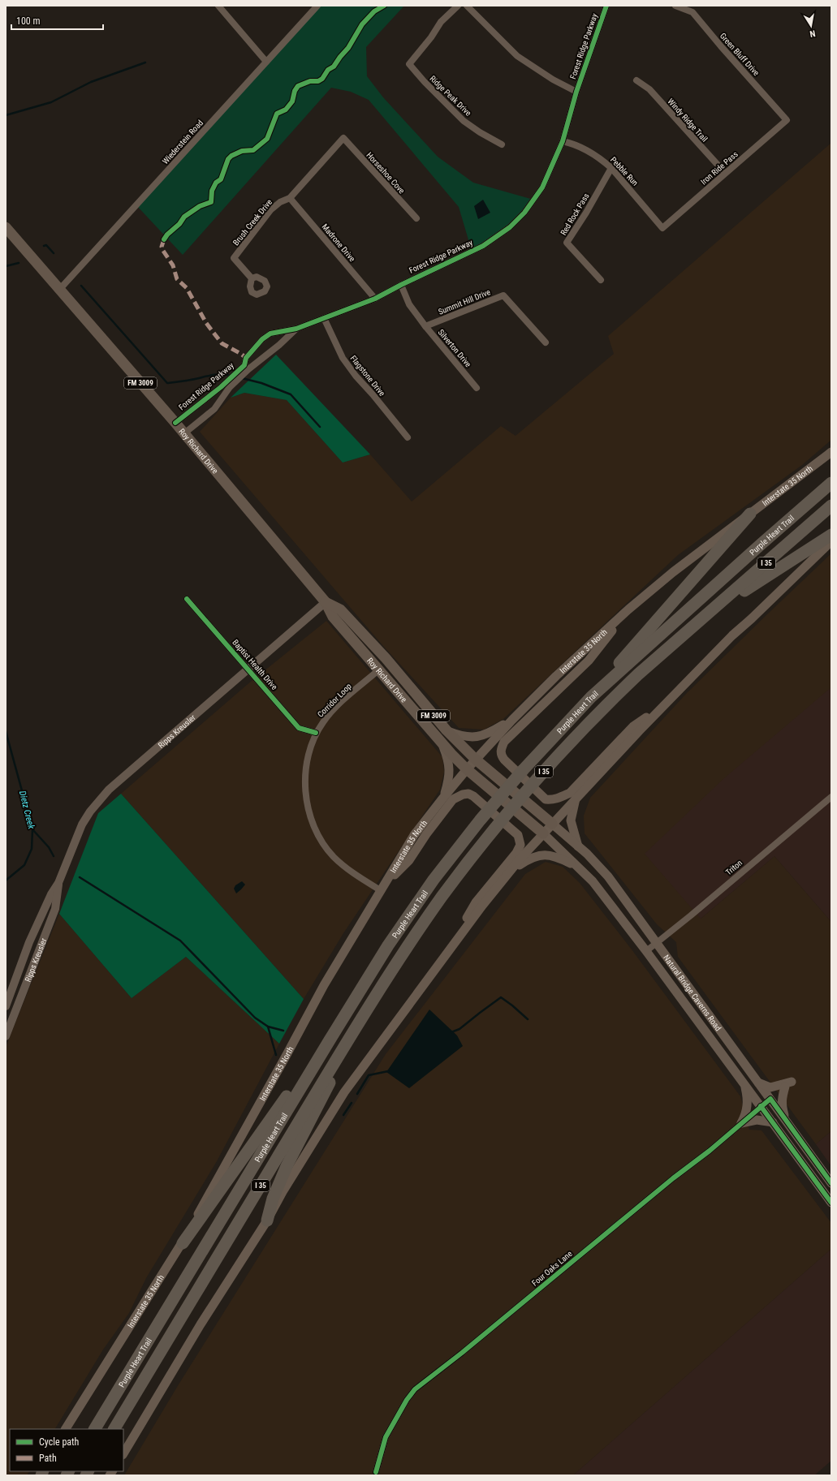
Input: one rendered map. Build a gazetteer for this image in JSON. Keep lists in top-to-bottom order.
{
  "streets": {
    "highway": ["Purple Heart Trail", "I 35"],
    "main road": [
      "FM 3009",
      "Roy Richard Drive",
      "Interstate 35 North",
      "Natural Bridge Caverns Road"
    ],
    "street": [
      "Forest Ridge Parkway",
      "Green Bluff Drive",
      "Ridge Peak Drive",
      "Windy Ridge Trail",
      "Wiederstein Road",
      "Iron Ride Pass",
      "Pebble Run",
      "Horseshoe Cove",
      "Red Rock Pass",
      "Brush Creek Drive",
      "Madrone Drive",
      "Summit Hill Drive",
      "Silverton Drive",
      "Flagstone Drive",
      "Baptist Health Drive",
      "Corridor Loop",
      "Ripps Kreusler",
      "Triton",
      "Four Oaks Lane"
    ]
  },
  "crossings": [
    ["Forest Ridge Parkway", "Pebble Run"],
    ["Forest Ridge Parkway", "Madrone Drive"],
    ["Forest Ridge Parkway", "Silverton Drive"],
    ["Forest Ridge Parkway", "Flagstone Drive"],
    ["Forest Ridge Parkway", "Roy Richard Drive"],
    ["Green Bluff Drive", "Iron Ride Pass"],
    ["Windy Ridge Trail", "Iron Ride Pass"],
    ["Wiederstein Road", "Roy Richard Drive"],
    ["Iron Ride Pass", "Pebble Run"],
    ["Pebble Run", "Red Rock Pass"],
    ["Horseshoe Cove", "Brush Creek Drive"],
    ["Brush Creek Drive", "Madrone Drive"],
    ["Summit Hill Drive", "Silverton Drive"],
    ["FM 3009", "Roy Richard Drive"],
    ["FM 3009", "Interstate 35 North"],
    ["FM 3009", "Natural Bridge Caverns Road"],
    ["Roy Richard Drive", "Interstate 35 North"],
    ["Roy Richard Drive", "Corridor Loop"],
    ["Roy Richard Drive", "Ripps Kreusler"],
    ["Roy Richard Drive", "Natural Bridge Caverns Road"],
    ["Interstate 35 North", "Corridor Loop"],
    ["Interstate 35 North", "Natural Bridge Caverns Road"],
    ["Baptist Health Drive", "Corridor Loop"],
    ["Baptist Health Drive", "Ripps Kreusler"],
    ["Triton", "Natural Bridge Caverns Road"],
    ["Natural Bridge Caverns Road", "Four Oaks Lane"]
  ],
  "water": ["Dietz Creek"],
  "legend": ["Cycle path", "Path"],
  "scale_bar": "100 m",
  "north": "bottom"
}
